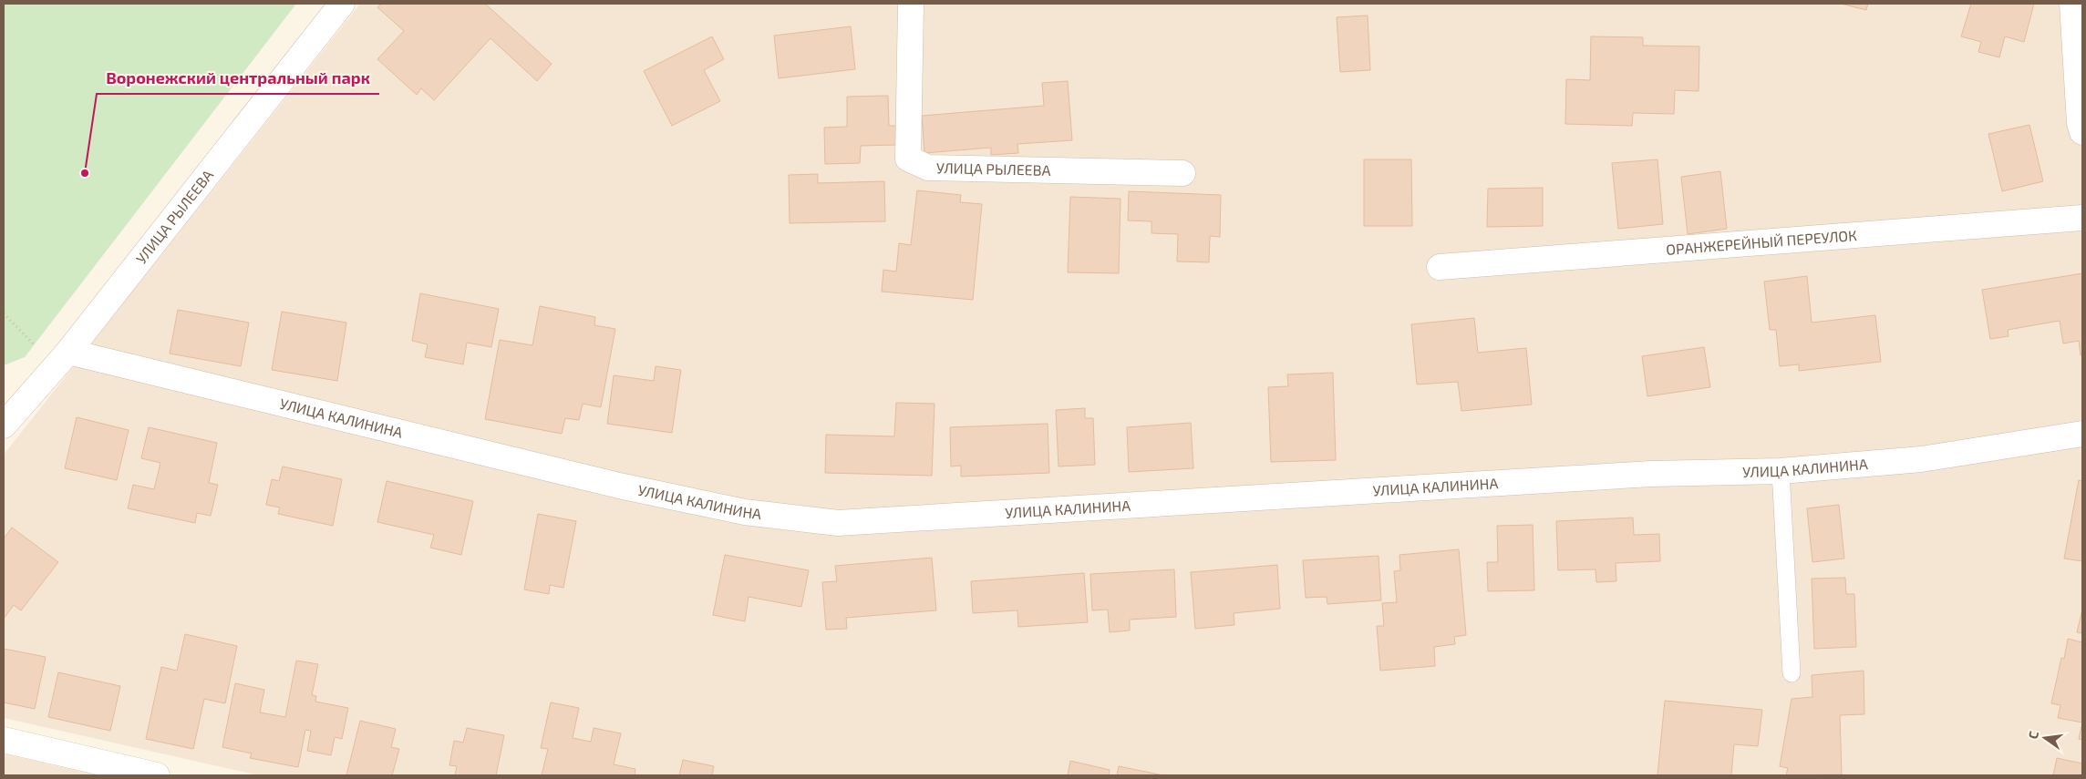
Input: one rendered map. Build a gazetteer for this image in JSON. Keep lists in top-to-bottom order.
{
  "streets": {
    "street": ["УЛИЦА РЫЛЕЕВА", "ОРАНЖЕРЕЙНЫЙ ПЕРЕУЛОК", "УЛИЦА КАЛИНИНА"]
  },
  "crossings": [
    ["УЛИЦА РЫЛЕЕВА", "УЛИЦА КАЛИНИНА"]
  ],
  "places": ["Воронежский центральный парк"],
  "north": "left"
}
